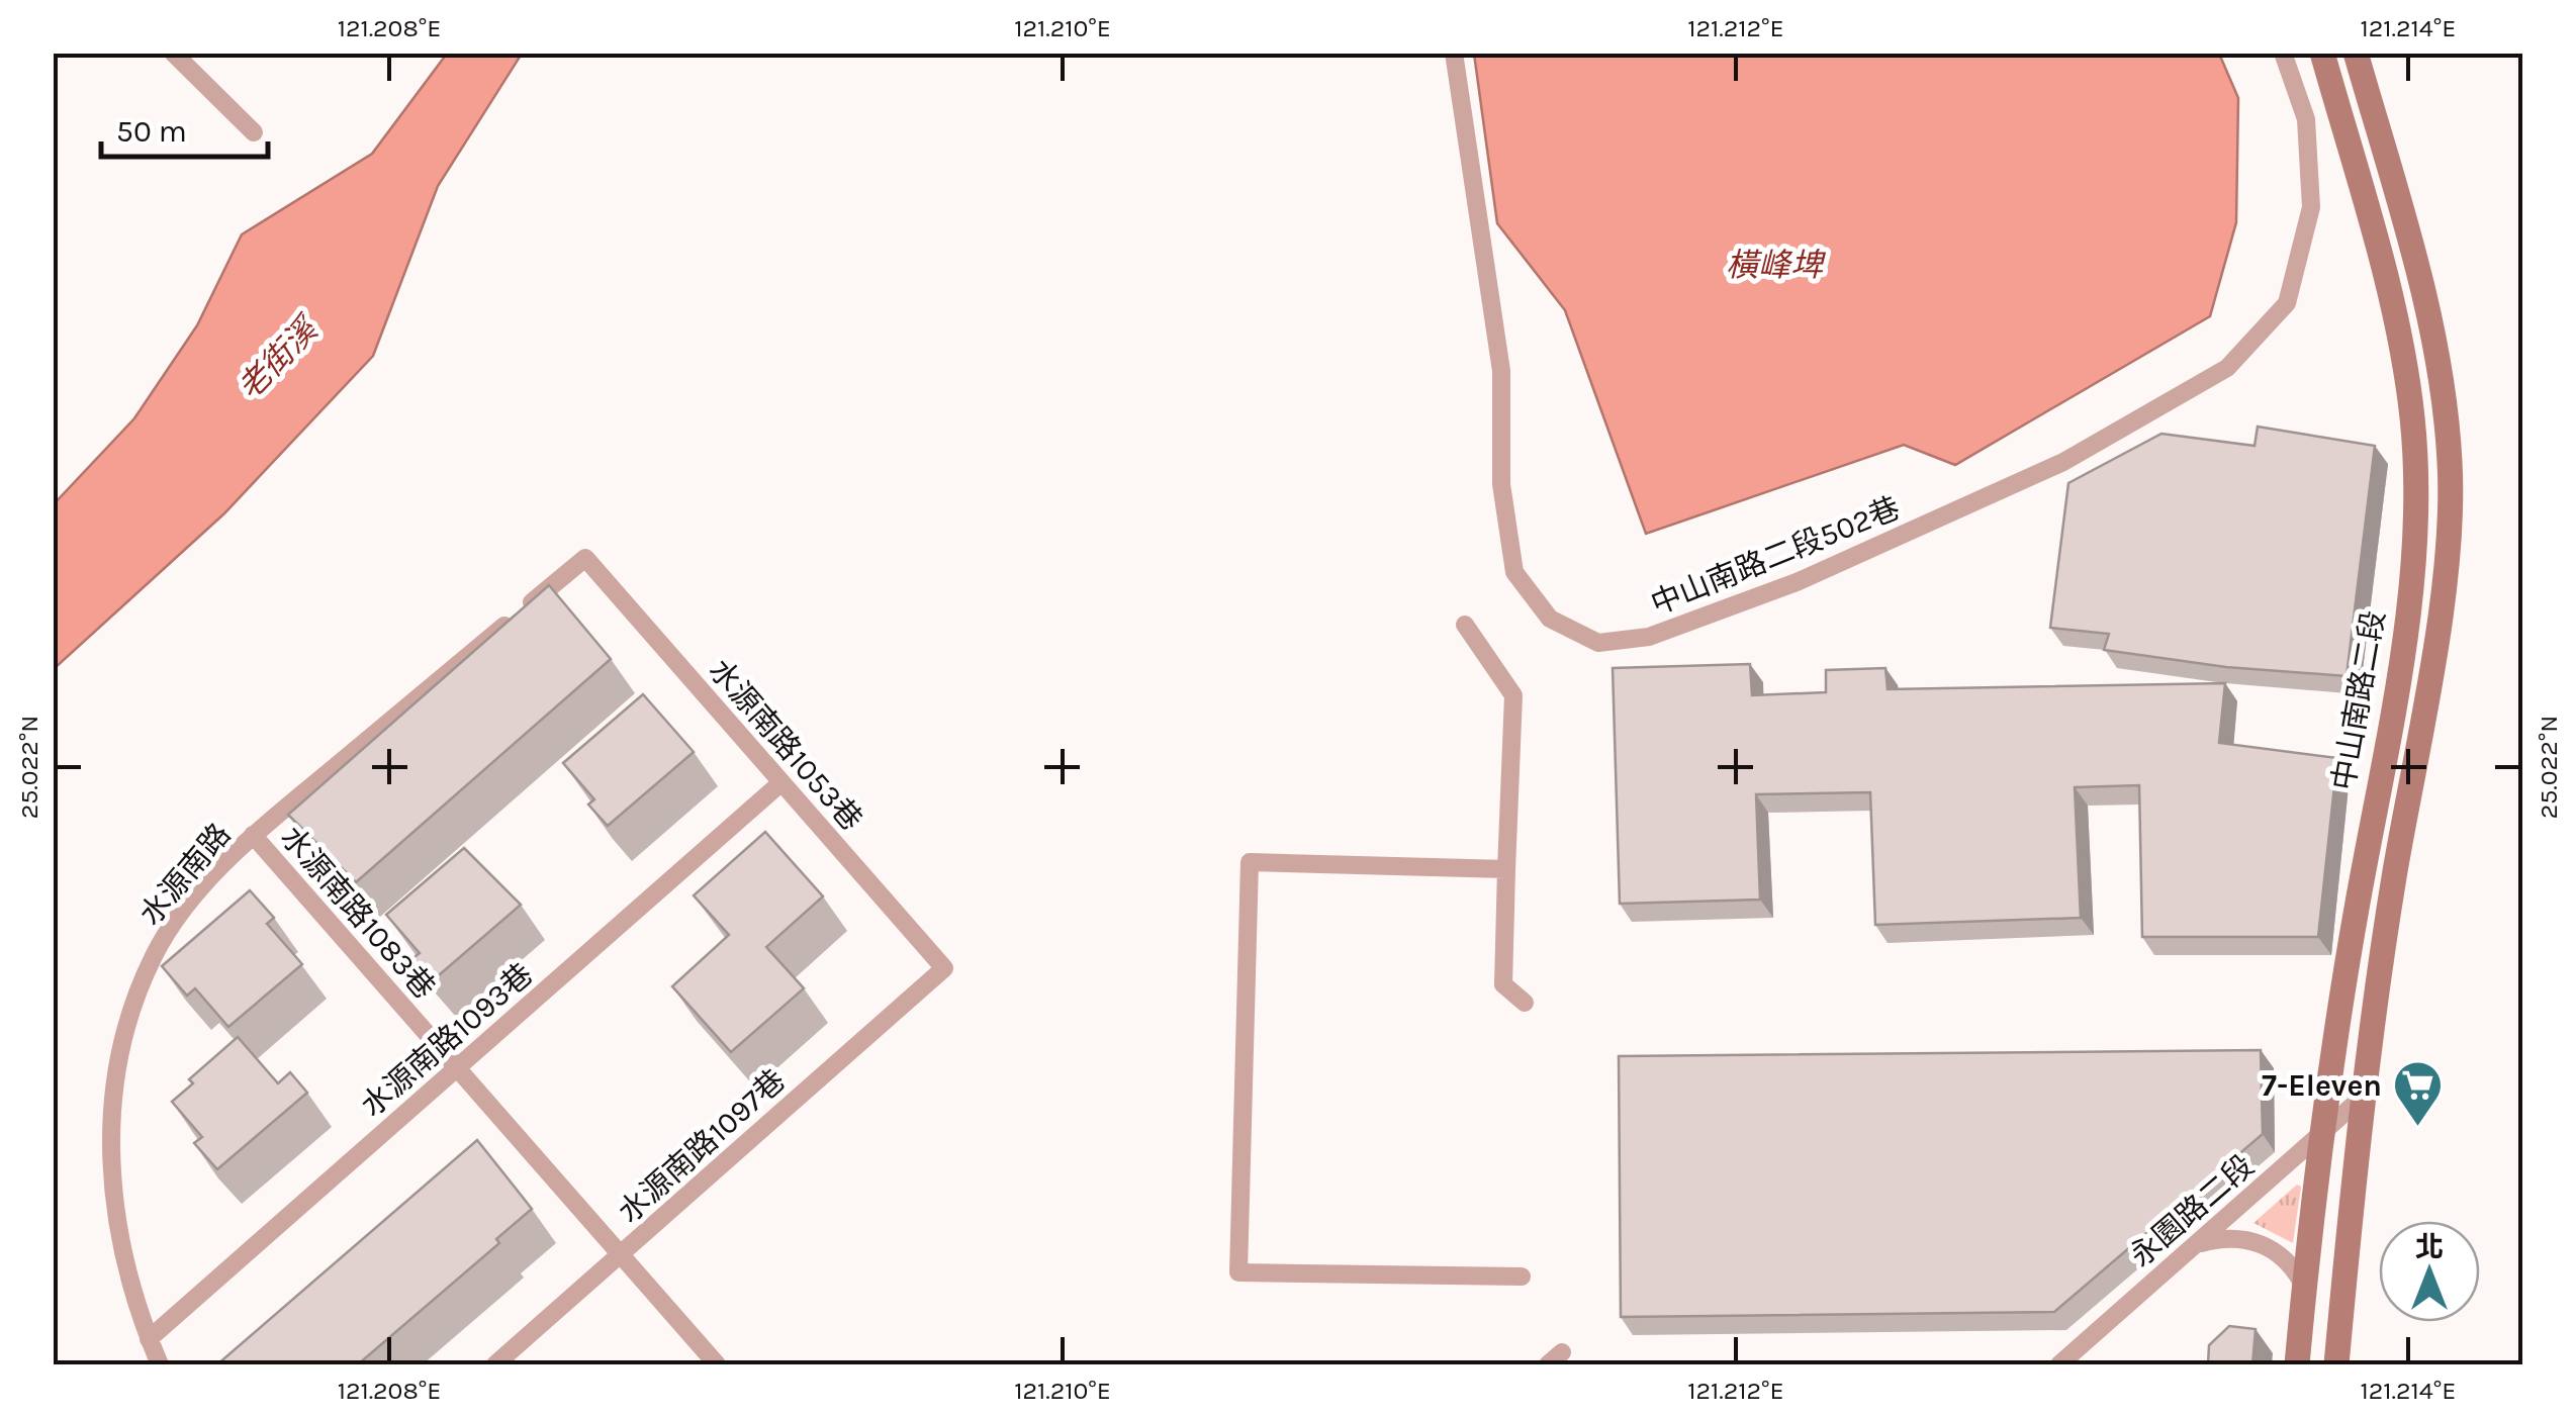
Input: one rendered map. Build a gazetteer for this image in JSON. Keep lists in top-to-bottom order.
{
  "streets": {
    "main road": ["中山南路二段"],
    "street": [
      "中山南路二段502巷",
      "水源南路1053巷",
      "水源南路",
      "水源南路1083巷",
      "水源南路1093巷",
      "水源南路1097巷",
      "永園路二段"
    ]
  },
  "crossings": [
    ["中山南路二段", "永園路二段"],
    ["水源南路1053巷", "水源南路"],
    ["水源南路1053巷", "水源南路1093巷"],
    ["水源南路1053巷", "水源南路1097巷"],
    ["水源南路", "水源南路1083巷"],
    ["水源南路", "水源南路1093巷"],
    ["水源南路1083巷", "水源南路1093巷"],
    ["水源南路1083巷", "水源南路1097巷"]
  ],
  "water": ["橫峰埤", "老街溪"],
  "places": {
    "supermarket": ["7-Eleven"]
  },
  "scale_bar": "50 m",
  "north": "top",
  "coordinates": [
    "121.208°E",
    "121.210°E",
    "121.212°E",
    "121.214°E",
    "25.022°N"
  ]
}
